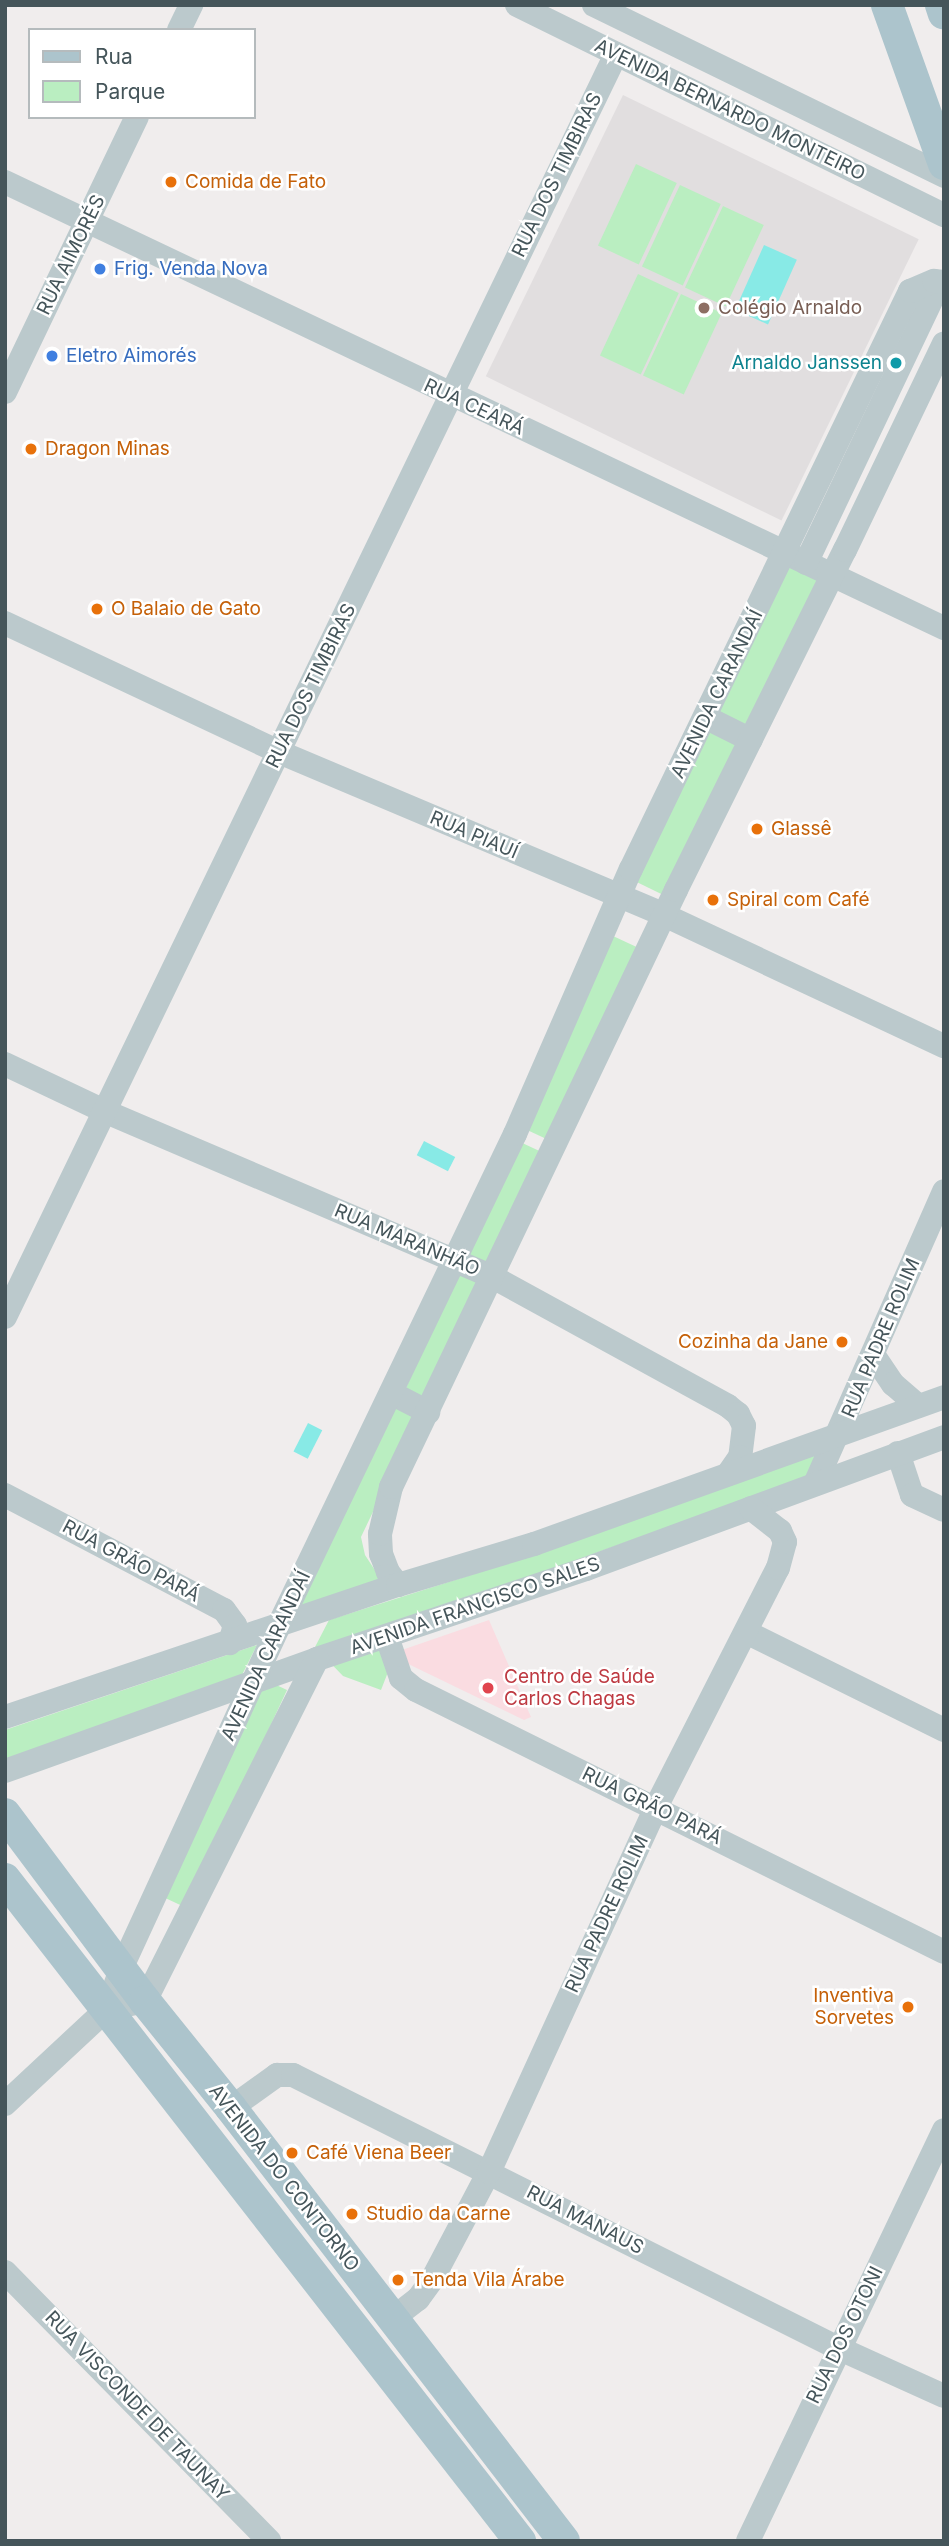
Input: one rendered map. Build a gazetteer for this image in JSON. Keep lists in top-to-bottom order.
{
  "streets": {
    "main road": ["AVENIDA DO CONTORNO"],
    "street": [
      "AVENIDA BERNARDO MONTEIRO",
      "RUA DOS TIMBIRAS",
      "RUA AIMORÉS",
      "RUA CEARÁ",
      "AVENIDA CARANDAÍ",
      "RUA PIAUÍ",
      "RUA MARANHÃO",
      "RUA PADRE ROLIM",
      "RUA GRÃO PARÁ",
      "AVENIDA FRANCISCO SALES",
      "RUA MANAUS",
      "RUA DOS OTONI",
      "RUA VISCONDE DE TAUNAY"
    ]
  },
  "crossings": [
    ["AVENIDA BERNARDO MONTEIRO", "RUA DOS TIMBIRAS"],
    ["RUA DOS TIMBIRAS", "RUA CEARÁ"],
    ["RUA DOS TIMBIRAS", "RUA PIAUÍ"],
    ["RUA DOS TIMBIRAS", "RUA MARANHÃO"],
    ["RUA AIMORÉS", "RUA CEARÁ"],
    ["RUA CEARÁ", "AVENIDA CARANDAÍ"],
    ["AVENIDA CARANDAÍ", "RUA PIAUÍ"],
    ["AVENIDA CARANDAÍ", "RUA MARANHÃO"],
    ["AVENIDA CARANDAÍ", "AVENIDA FRANCISCO SALES"],
    ["AVENIDA CARANDAÍ", "AVENIDA DO CONTORNO"],
    ["RUA MARANHÃO", "AVENIDA FRANCISCO SALES"],
    ["RUA PADRE ROLIM", "RUA GRÃO PARÁ"],
    ["RUA PADRE ROLIM", "AVENIDA FRANCISCO SALES"],
    ["RUA PADRE ROLIM", "AVENIDA DO CONTORNO"],
    ["RUA PADRE ROLIM", "RUA MANAUS"],
    ["RUA GRÃO PARÁ", "AVENIDA FRANCISCO SALES"],
    ["AVENIDA DO CONTORNO", "RUA MANAUS"],
    ["RUA MANAUS", "RUA DOS OTONI"]
  ],
  "places": [
    "Comida de Fato",
    "Frig. Venda Nova",
    "Colégio Arnaldo",
    "Eletro Aimorés",
    "Arnaldo Janssen",
    "Dragon Minas",
    "O Balaio de Gato",
    "Glassê",
    "Spiral com Café",
    "Cozinha da Jane",
    "Centro de Saúde Carlos Chagas",
    "Inventiva Sorvetes",
    "Café Viena Beer",
    "Studio da Carne",
    "Tenda Vila Árabe"
  ],
  "legend": ["Rua", "Parque"]
}
